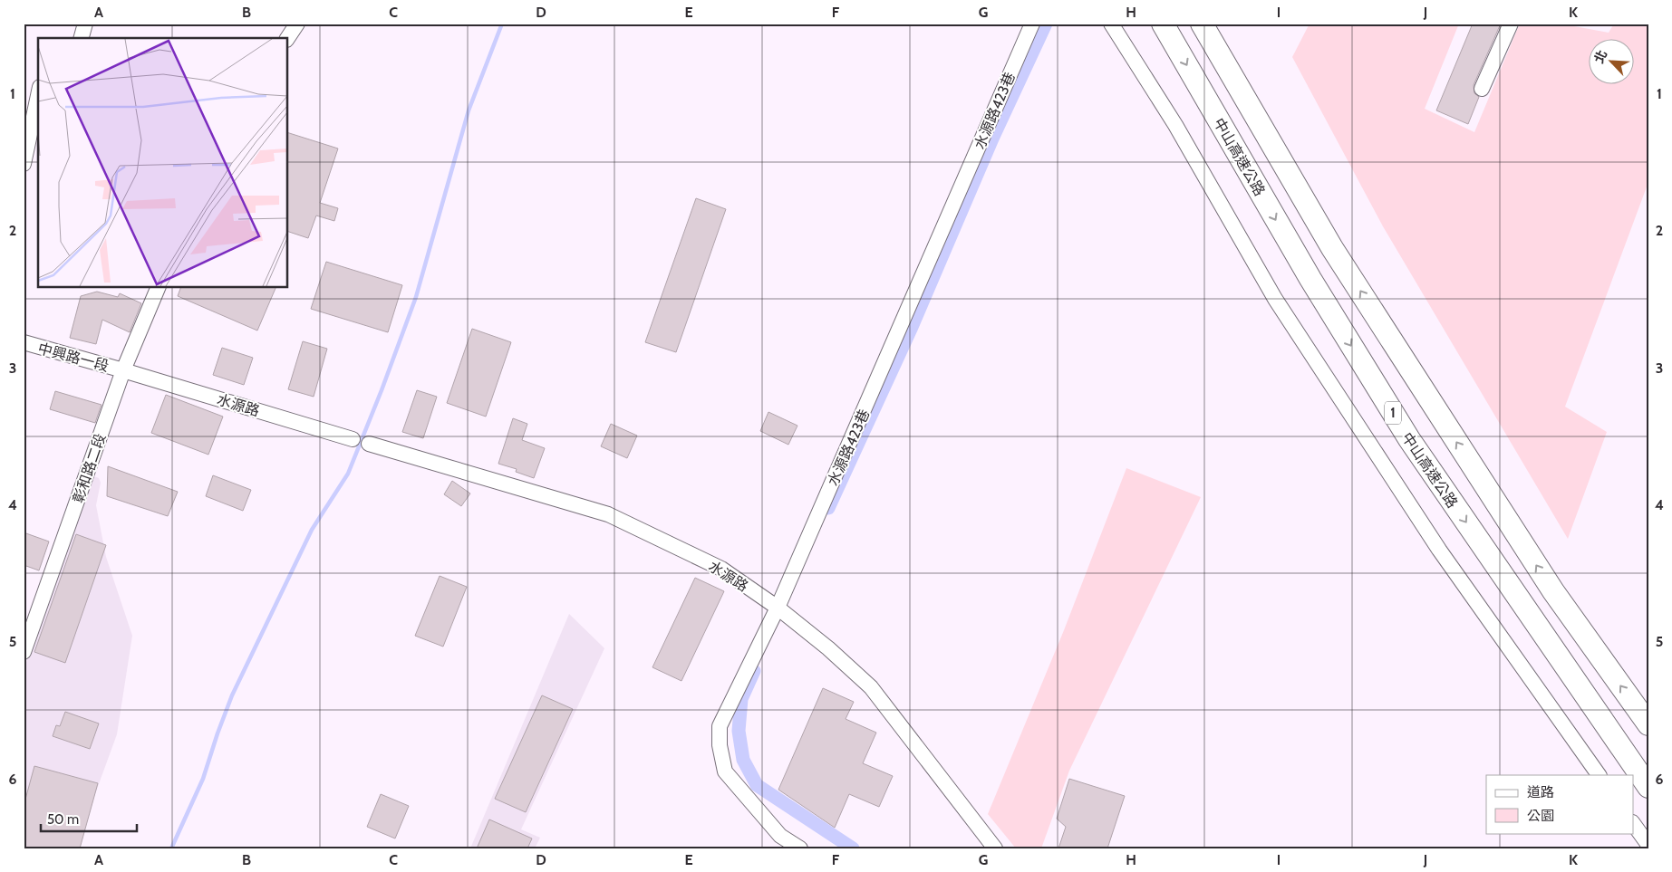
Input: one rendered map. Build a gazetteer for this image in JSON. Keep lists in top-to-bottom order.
{
  "streets": {
    "highway": ["中山高速公路", "1"],
    "street": [
      "水源路423巷",
      "中興路一段",
      "水源路",
      "彰和路二段"
    ]
  },
  "crossings": [
    ["水源路423巷", "水源路"],
    ["中興路一段", "水源路"],
    ["中興路一段", "彰和路二段"],
    ["水源路", "彰和路二段"]
  ],
  "legend": ["道路", "公園"],
  "scale_bar": "50 m",
  "north": "top left",
  "grid": {
    "columns": [
      "A",
      "B",
      "C",
      "D",
      "E",
      "F",
      "G",
      "H",
      "I",
      "J",
      "K"
    ],
    "rows": [
      "1",
      "2",
      "3",
      "4",
      "5",
      "6"
    ]
  }
}
